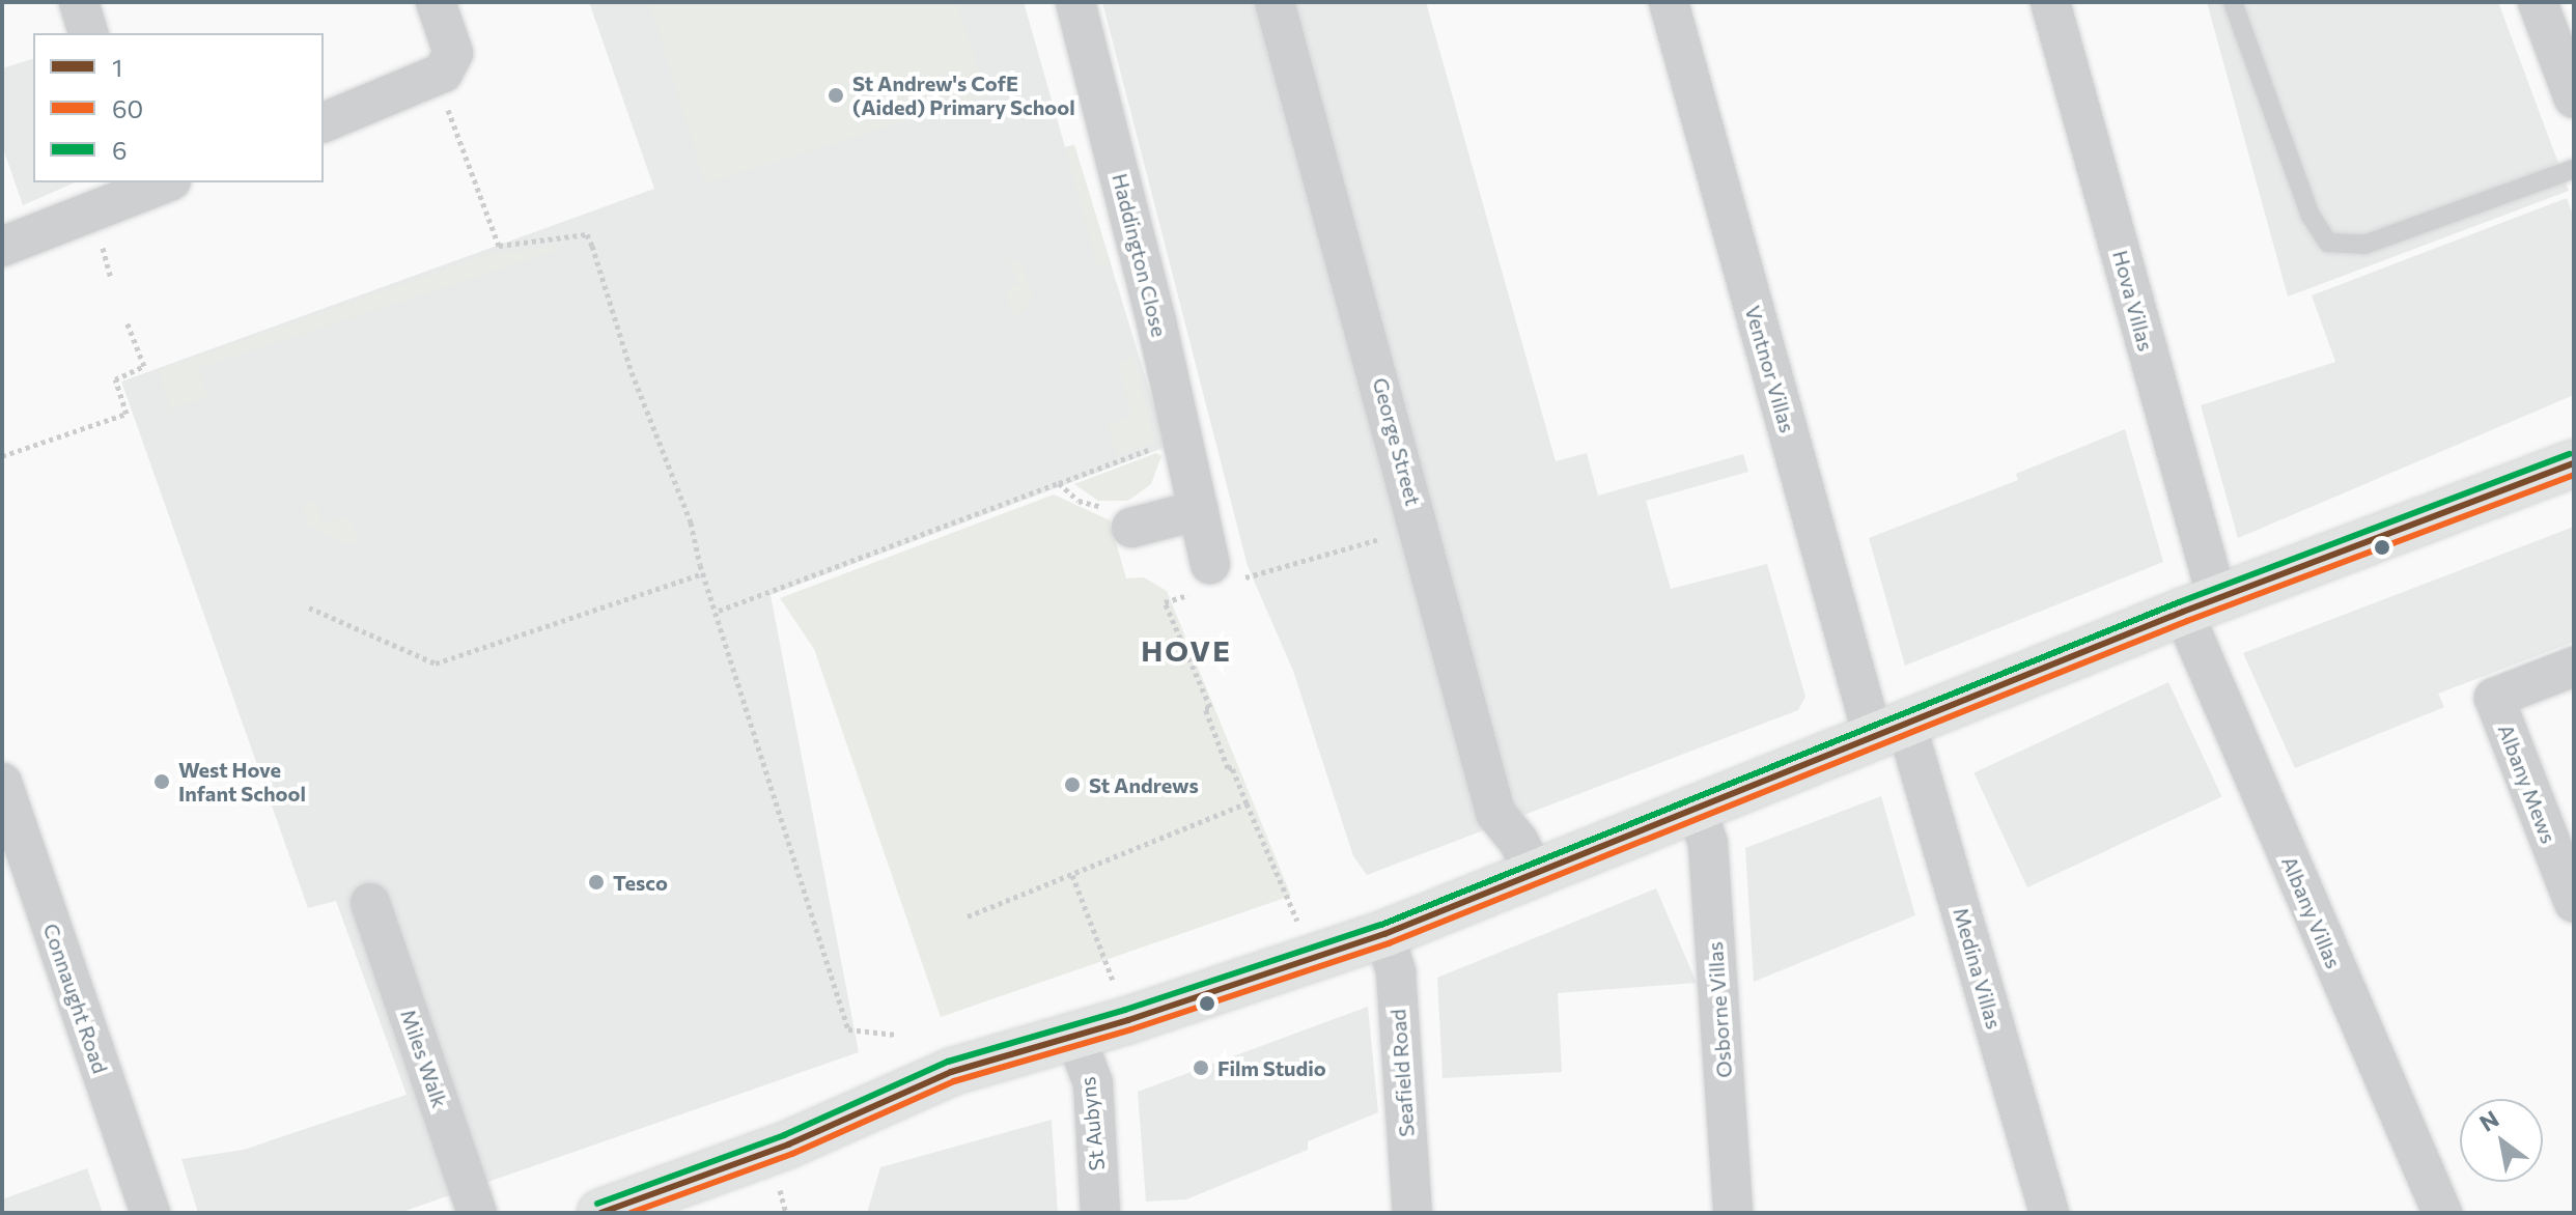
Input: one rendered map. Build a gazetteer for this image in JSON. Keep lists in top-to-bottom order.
{
  "streets": {
    "street": [
      "Haddington Close",
      "Hova Villas",
      "Ventnor Villas",
      "George Street",
      "Albany Mews",
      "Albany Villas",
      "Medina Villas",
      "Connaught Road",
      "Osborne Villas",
      "Miles Walk",
      "Seafield Road",
      "St Aubyns"
    ]
  },
  "crossings": [
    ["Hova Villas", "Albany Villas"],
    ["Ventnor Villas", "Medina Villas"]
  ],
  "districts": ["HOVE"],
  "places": [
    "St Andrew's CofE (Aided) Primary School",
    "West Hove Infant School",
    "St Andrews",
    "Tesco",
    "Film Studio"
  ],
  "lines": ["transit line 6", "transit line 1", "transit line 60"],
  "legend": ["1", "60", "6"],
  "north": "top left"
}
